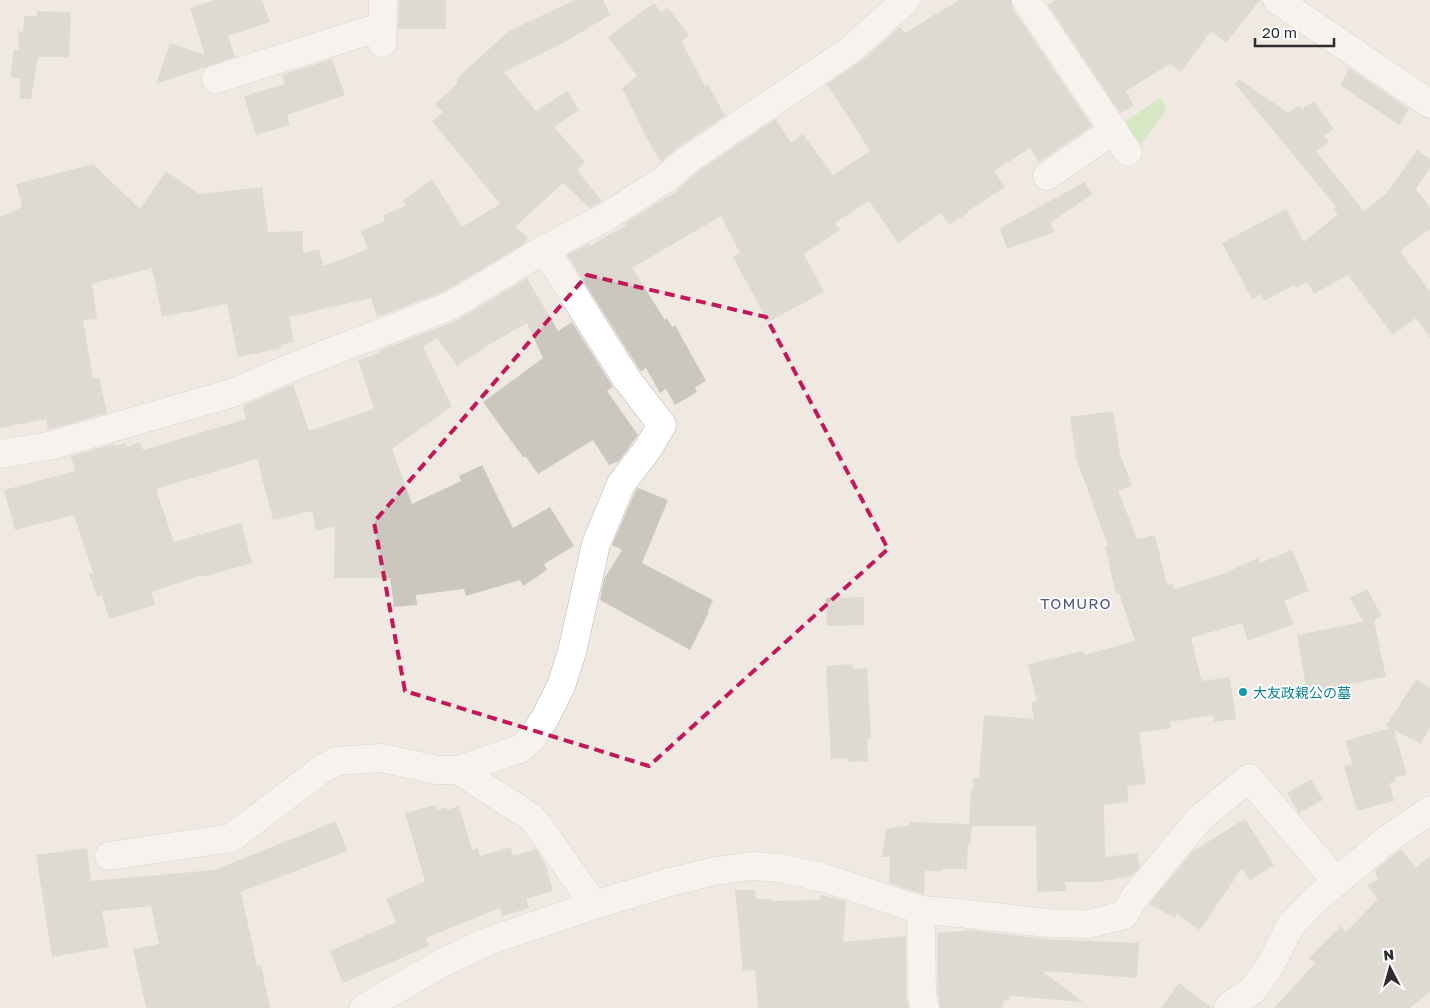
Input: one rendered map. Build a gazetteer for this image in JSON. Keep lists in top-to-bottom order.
{
  "districts": ["TOMURO"],
  "places": ["大友政親公の墓"],
  "scale_bar": "20 m",
  "north": "top"
}
